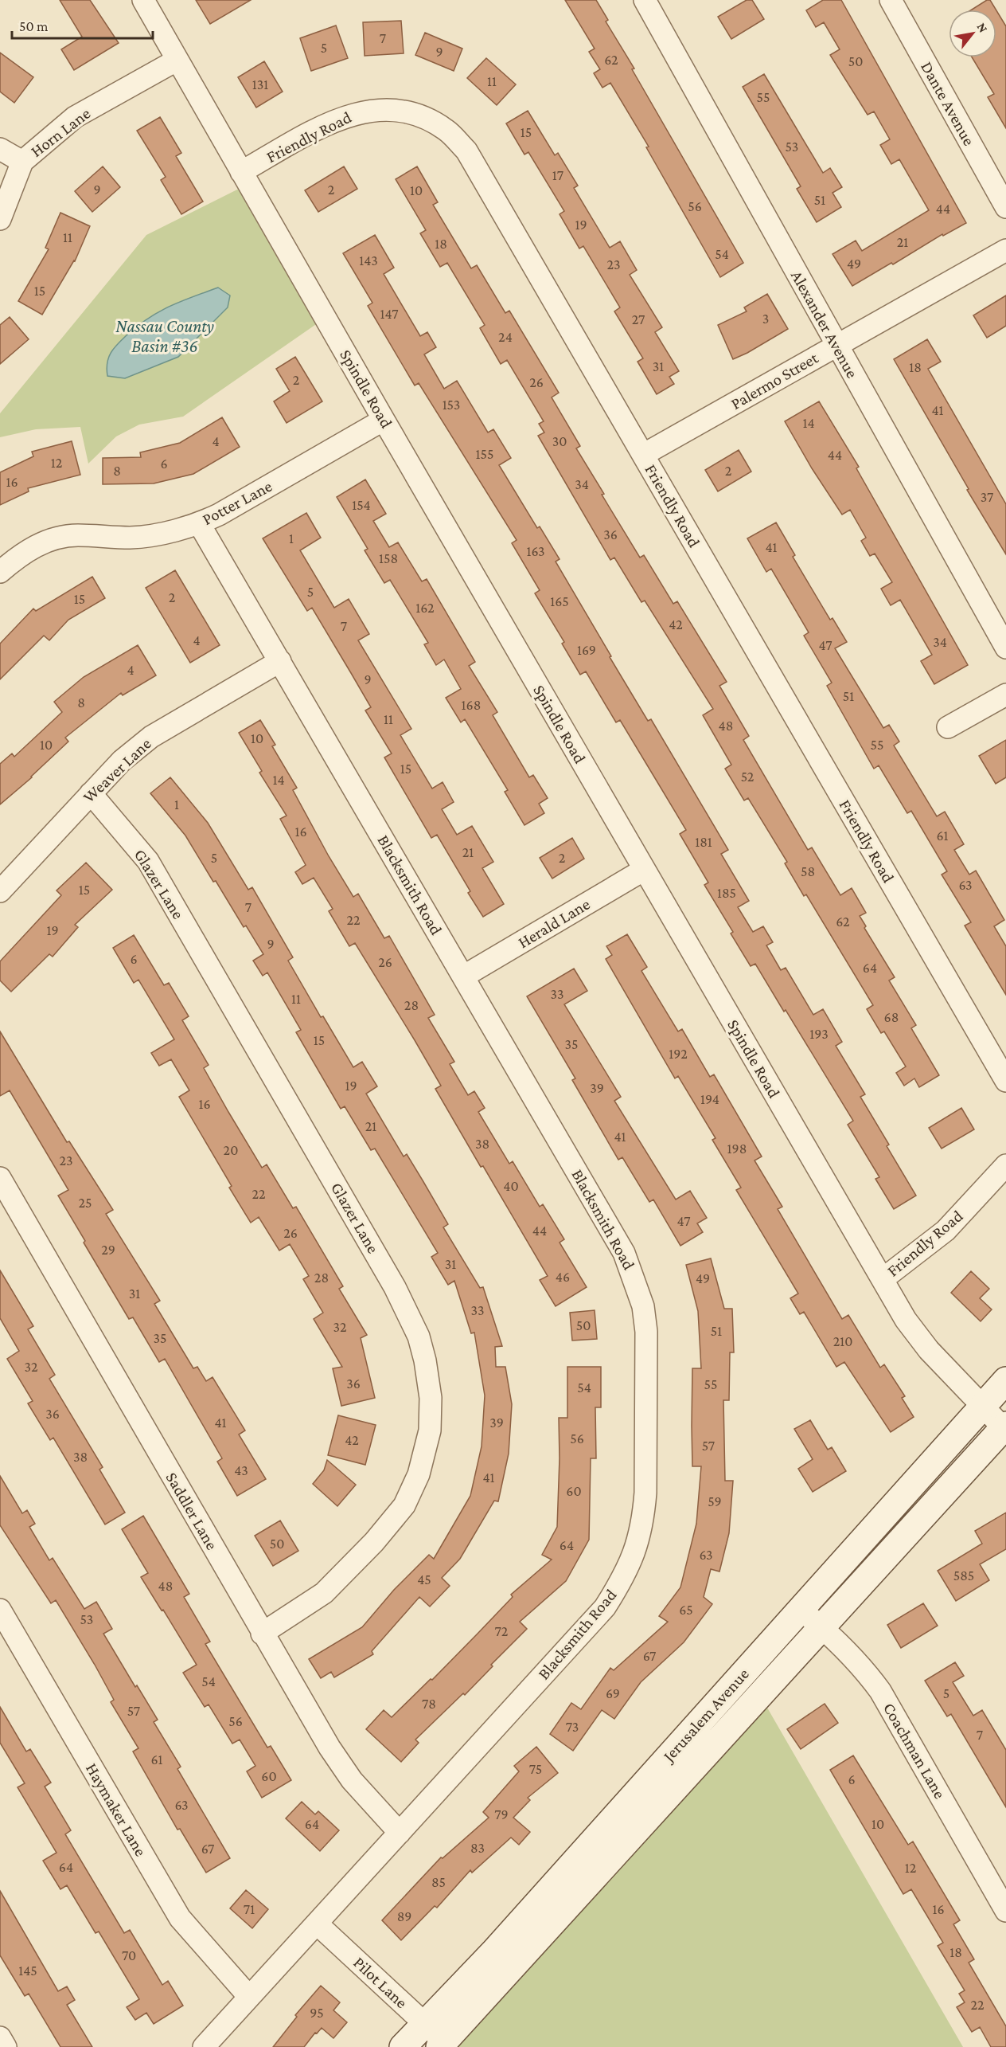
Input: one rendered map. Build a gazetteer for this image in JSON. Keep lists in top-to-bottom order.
{
  "streets": {
    "main road": ["Jerusalem Avenue"],
    "street": [
      "Dante Avenue",
      "Horn Lane",
      "Friendly Road",
      "Alexander Avenue",
      "Palermo Street",
      "Spindle Road",
      "Potter Lane",
      "Weaver Lane",
      "Glazer Lane",
      "Blacksmith Road",
      "Herald Lane",
      "Saddler Lane",
      "Coachman Lane",
      "Haymaker Lane",
      "Pilot Lane"
    ]
  },
  "crossings": [
    ["Horn Lane", "Spindle Road"],
    ["Friendly Road", "Palermo Street"],
    ["Friendly Road", "Spindle Road"],
    ["Alexander Avenue", "Palermo Street"],
    ["Spindle Road", "Potter Lane"],
    ["Spindle Road", "Herald Lane"],
    ["Spindle Road", "Jerusalem Avenue"],
    ["Potter Lane", "Blacksmith Road"],
    ["Weaver Lane", "Glazer Lane"],
    ["Weaver Lane", "Blacksmith Road"],
    ["Glazer Lane", "Saddler Lane"],
    ["Blacksmith Road", "Herald Lane"],
    ["Blacksmith Road", "Saddler Lane"],
    ["Blacksmith Road", "Haymaker Lane"],
    ["Blacksmith Road", "Pilot Lane"],
    ["Jerusalem Avenue", "Coachman Lane"],
    ["Jerusalem Avenue", "Pilot Lane"]
  ],
  "water": ["Nassau County Basin #36"],
  "house_numbers": [
    "7",
    "5",
    "9",
    "62",
    "50",
    "11",
    "131",
    "55",
    "15",
    "53",
    "17",
    "9",
    "2",
    "10",
    "51",
    "56",
    "44",
    "19",
    "11",
    "21",
    "18",
    "54",
    "143",
    "49",
    "23",
    "15",
    "147",
    "3",
    "27",
    "24",
    "31",
    "18",
    "2",
    "26",
    "153",
    "41",
    "14",
    "4",
    "30",
    "155",
    "44",
    "12",
    "6",
    "8",
    "2",
    "16",
    "34",
    "37",
    "154",
    "36",
    "1",
    "41",
    "163",
    "158",
    "5",
    "2",
    "15",
    "165",
    "162",
    "42",
    "7",
    "4",
    "34",
    "47",
    "169",
    "4",
    "9",
    "51",
    "8",
    "168",
    "11",
    "48",
    "10",
    "10",
    "55",
    "15",
    "52",
    "14",
    "1",
    "16",
    "61",
    "181",
    "21",
    "5",
    "2",
    "58",
    "63",
    "15",
    "185",
    "7",
    "22",
    "62",
    "19",
    "9",
    "6",
    "26",
    "64",
    "33",
    "11",
    "28",
    "68",
    "193",
    "15",
    "35",
    "192",
    "19",
    "39",
    "194",
    "16",
    "21",
    "41",
    "38",
    "198",
    "20",
    "23",
    "40",
    "22",
    "25",
    "47",
    "44",
    "26",
    "29",
    "31",
    "46",
    "28",
    "49",
    "31",
    "33",
    "50",
    "32",
    "51",
    "35",
    "210",
    "32",
    "36",
    "55",
    "54",
    "36",
    "41",
    "39",
    "56",
    "42",
    "57",
    "38",
    "43",
    "41",
    "60",
    "59",
    "50",
    "64",
    "63",
    "585",
    "45",
    "48",
    "65",
    "53",
    "72",
    "67",
    "54",
    "69",
    "5",
    "78",
    "57",
    "56",
    "73",
    "7",
    "61",
    "75",
    "60",
    "6",
    "63",
    "79",
    "64",
    "10",
    "83",
    "67",
    "64",
    "12",
    "85",
    "71",
    "16",
    "89",
    "18",
    "70",
    "145",
    "22",
    "95"
  ],
  "scale_bar": "50 m",
  "north": "top right"
}
